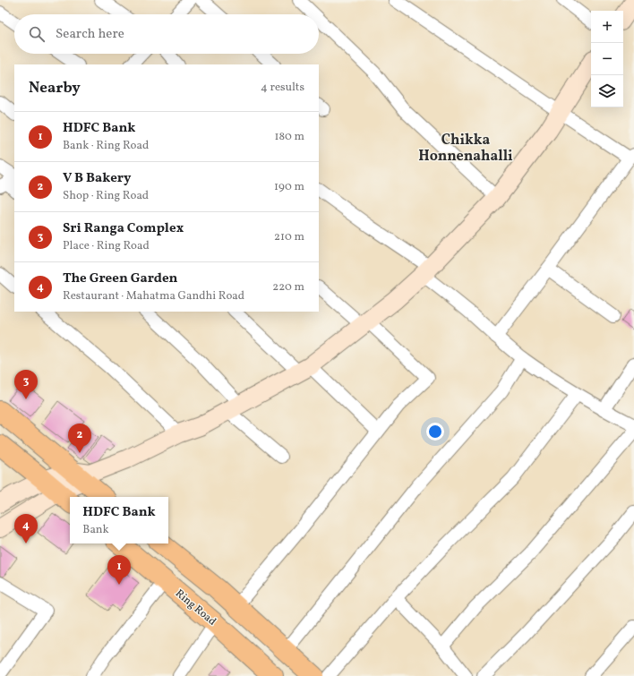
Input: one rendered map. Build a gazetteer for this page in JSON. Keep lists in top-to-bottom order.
{
  "streets": {
    "main road": ["Ring Road"]
  },
  "districts": ["Chikka Honnenahalli"],
  "page": {
    "map_buttons": ["+", "−"],
    "search": "Search here",
    "heading": ["Nearby", "4 results"],
    "list": [
      {
        "mark": "1",
        "name": "HDFC Bank",
        "note": "Bank · Ring Road",
        "value": "180 m"
      },
      {
        "mark": "2",
        "name": "V B Bakery",
        "note": "Shop · Ring Road",
        "value": "190 m"
      },
      {
        "mark": "3",
        "name": "Sri Ranga Complex",
        "note": "Place · Ring Road",
        "value": "210 m"
      },
      {
        "mark": "4",
        "name": "The Green Garden",
        "note": "Restaurant · Mahatma Gandhi Road",
        "value": "220 m"
      }
    ],
    "pins": [
      "3",
      "2",
      "4",
      "1"
    ],
    "popup": ["HDFC Bank", "Bank"]
  }
}
